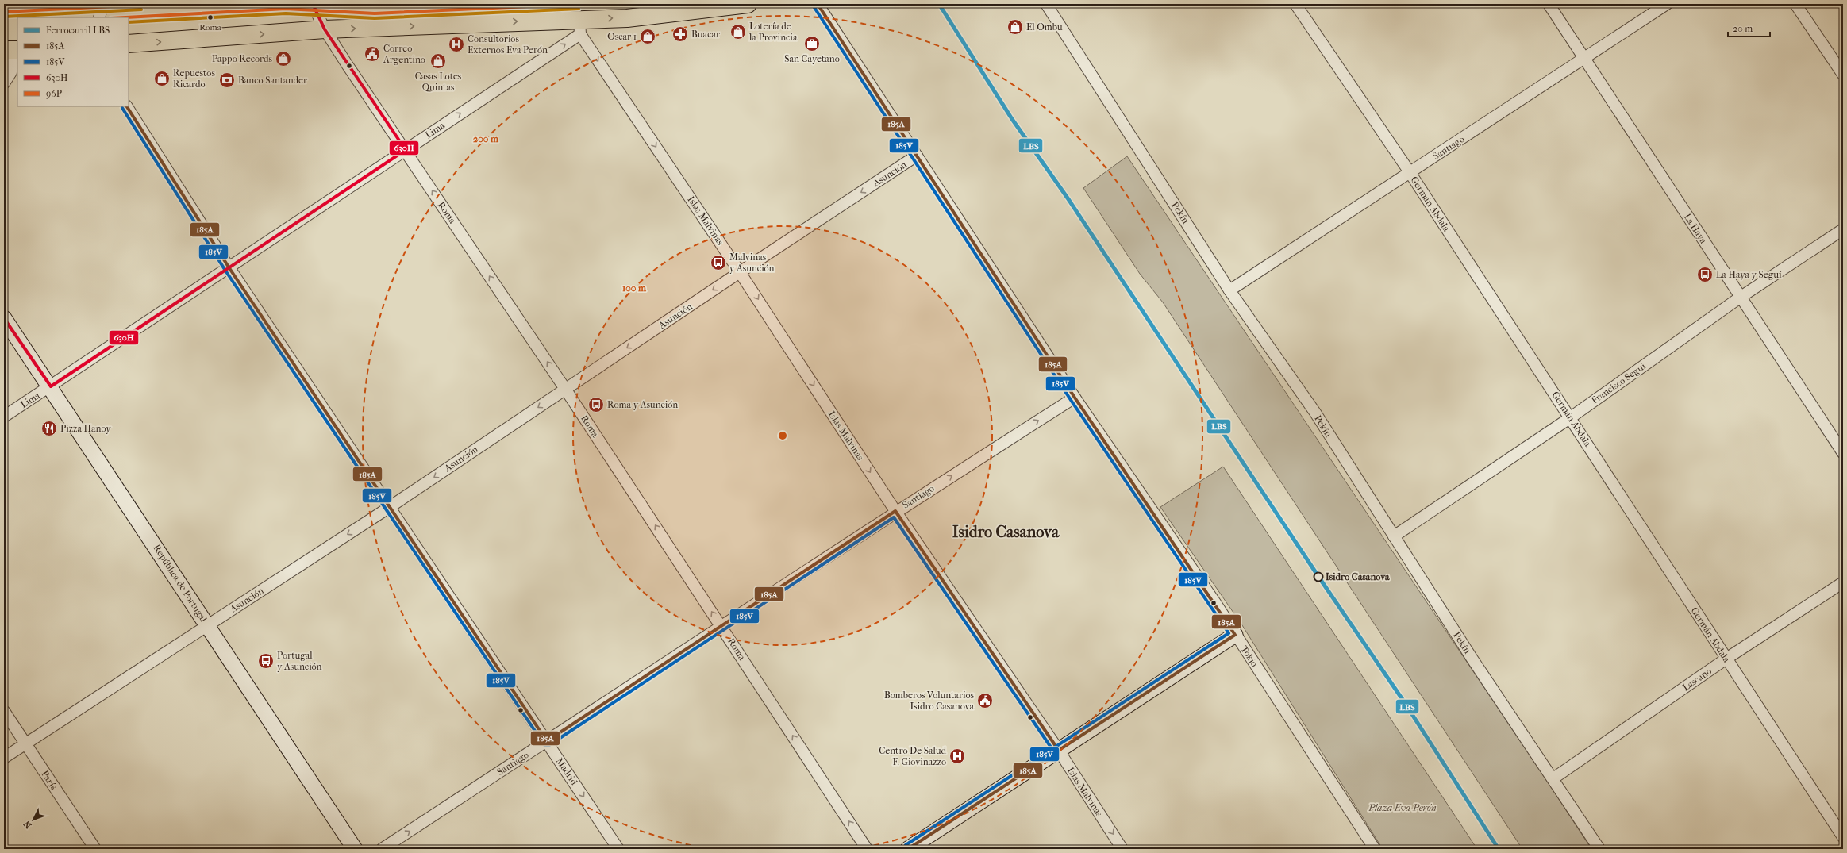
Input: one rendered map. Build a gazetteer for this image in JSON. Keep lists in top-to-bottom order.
{
  "streets": {
    "main road": ["República de Portugal"],
    "street": [
      "Lima",
      "Santiago",
      "Asunción",
      "Germán Abdala",
      "Roma",
      "Pekín",
      "Islas Malvinas",
      "La Haya",
      "Francisco Segui",
      "Tokio",
      "Lascano",
      "Madrid",
      "París"
    ]
  },
  "crossings": [
    ["Lima", "Roma"],
    ["Lima", "Islas Malvinas"],
    ["Lima", "República de Portugal"],
    ["Lima", "Madrid"],
    ["Santiago", "Germán Abdala"],
    ["Santiago", "Roma"],
    ["Santiago", "Pekín"],
    ["Santiago", "Islas Malvinas"],
    ["Santiago", "La Haya"],
    ["Santiago", "Tokio"],
    ["Santiago", "Madrid"],
    ["Asunción", "Roma"],
    ["Asunción", "Islas Malvinas"],
    ["Asunción", "República de Portugal"],
    ["Asunción", "Tokio"],
    ["Asunción", "Madrid"],
    ["Asunción", "París"],
    ["Germán Abdala", "Francisco Segui"],
    ["Germán Abdala", "Lascano"],
    ["Pekín", "Francisco Segui"],
    ["Pekín", "Lascano"],
    ["La Haya", "Francisco Segui"]
  ],
  "one_way": ["Asunción", "Roma", "Islas Malvinas"],
  "districts": ["Isidro Casanova"],
  "parks": ["Plaza Eva Perón"],
  "places": {
    "other": ["Roma", "Isidro Casanova"],
    "shop": [
      "El Ombu",
      "Lotería de la Provincia",
      "Oscar 1",
      "Pappo Records",
      "Casas Lotes Quintas",
      "Repuestos Ricardo"
    ],
    "pharmacy": ["Buacar"],
    "office": ["San Cayetano"],
    "hospital": ["Consultorios Externos Eva Perón", "Centro De Salud F. Giovinazzo"],
    "public building": ["Correo Argentino", "Bomberos Voluntarios Isidro Casanova"],
    "bank": ["Banco Santander"],
    "bus stop": [
      "Malvinas y Asunción",
      "La Haya y Seguí",
      "Roma y Asunción",
      "Portugal y Asunción"
    ],
    "restaurant": ["Pizza Hanoy"]
  },
  "lines": [
    "rail line LBS",
    "transit line 185A",
    "transit line 630H",
    "transit line 96P",
    "transit line 185V"
  ],
  "legend": [
    "Ferrocarril LBS",
    "185A",
    "185V",
    "630H",
    "96P"
  ],
  "scale_bar": "20 m",
  "north": "bottom left",
  "rings": ["200 m", "100 m"]
}
